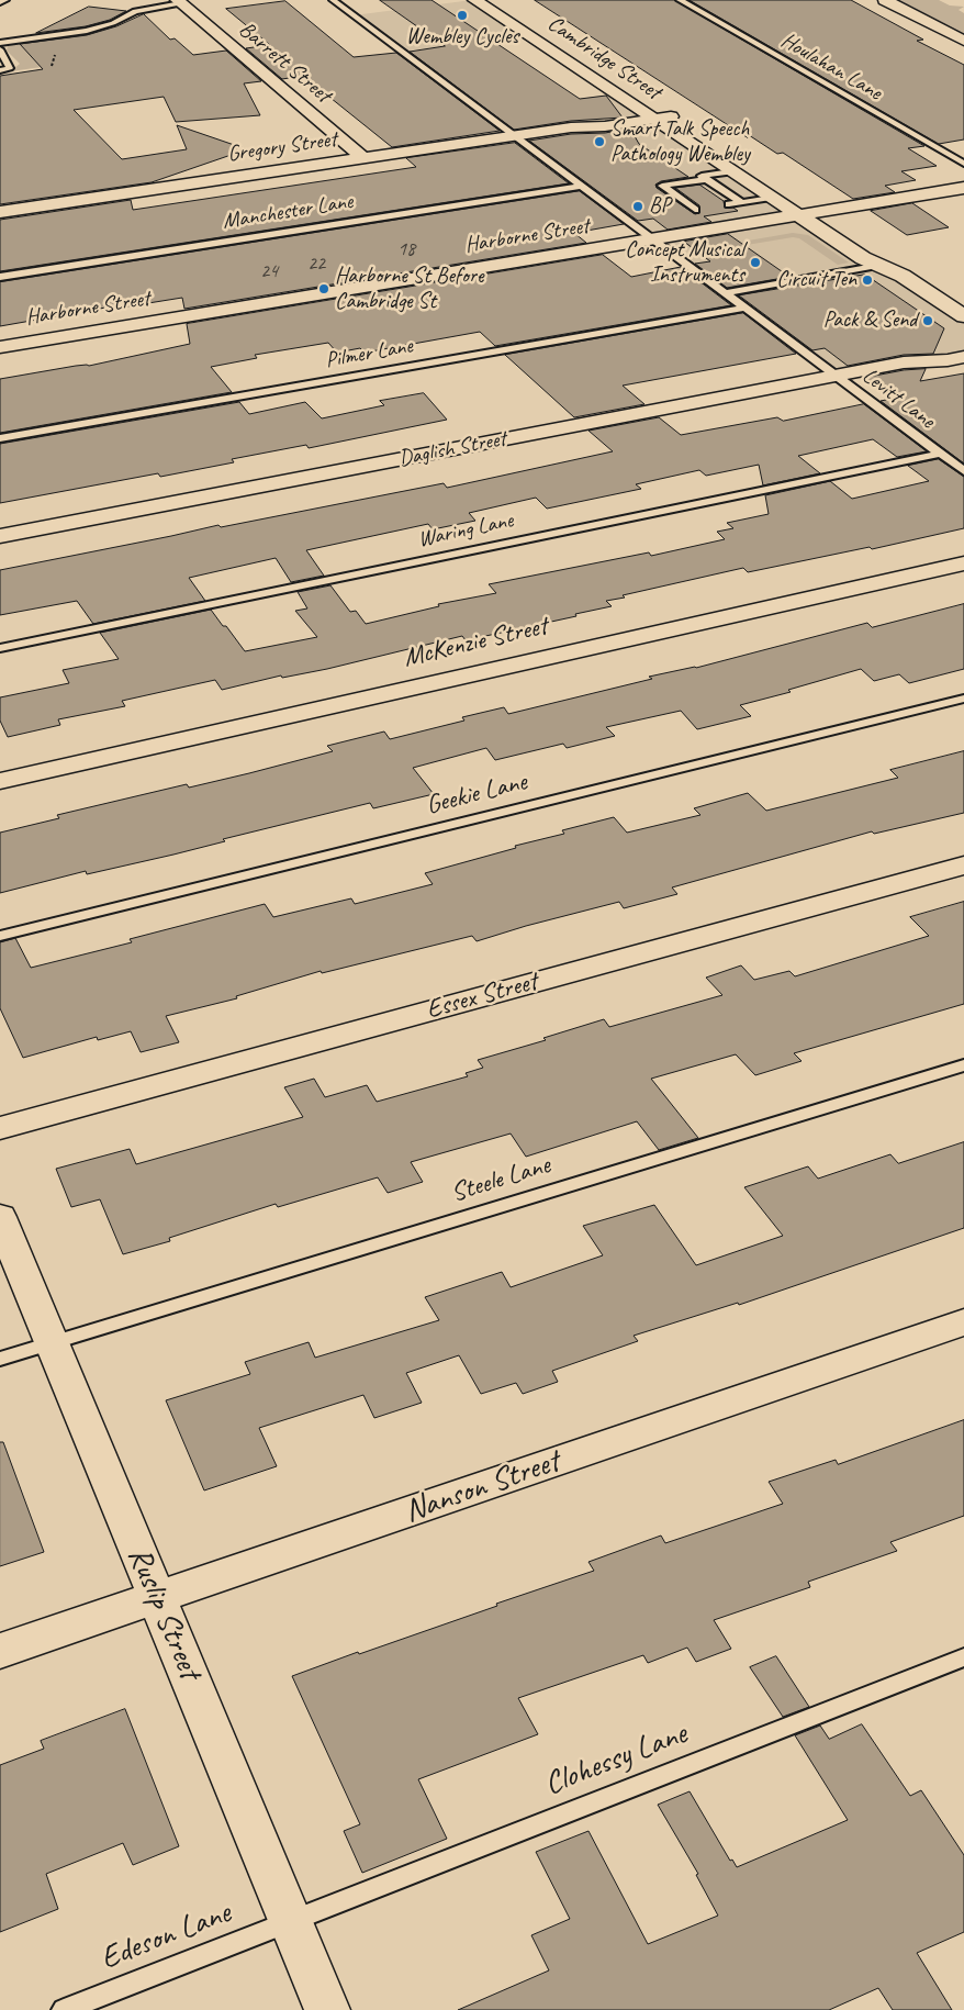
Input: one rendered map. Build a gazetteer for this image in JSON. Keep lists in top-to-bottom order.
{
  "streets": {
    "street": [
      "Cambridge Street",
      "Barrett Street",
      "Gregory Street",
      "Harborne Street",
      "Daglish Street",
      "McKenzie Street",
      "Essex Street",
      "Nanson Street",
      "Ruslip Street"
    ],
    "lane": [
      "Houlahan Lane",
      "Manchester Lane",
      "Pilmer Lane",
      "Levitt Lane",
      "Waring Lane",
      "Geekie Lane",
      "Steele Lane",
      "Clohessy Lane",
      "Edeson Lane"
    ]
  },
  "crossings": [
    ["Cambridge Street", "Gregory Street"],
    ["Cambridge Street", "Harborne Street"],
    ["Barrett Street", "Gregory Street"],
    ["Gregory Street", "Levitt Lane"],
    ["Manchester Lane", "Levitt Lane"],
    ["Harborne Street", "Levitt Lane"],
    ["Pilmer Lane", "Levitt Lane"],
    ["Levitt Lane", "Daglish Street"],
    ["Levitt Lane", "Waring Lane"],
    ["Steele Lane", "Ruslip Street"],
    ["Nanson Street", "Ruslip Street"],
    ["Ruslip Street", "Clohessy Lane"],
    ["Ruslip Street", "Edeson Lane"],
    ["Clohessy Lane", "Edeson Lane"]
  ],
  "places": [
    "Wembley Cycles",
    "Smart Talk Speech Pathology Wembley",
    "BP",
    "Concept Musical Instruments",
    "Circuit Ten",
    "Harborne St Before Cambridge St",
    "Pack & Send"
  ],
  "house_numbers": ["18", "22", "24"]
}
